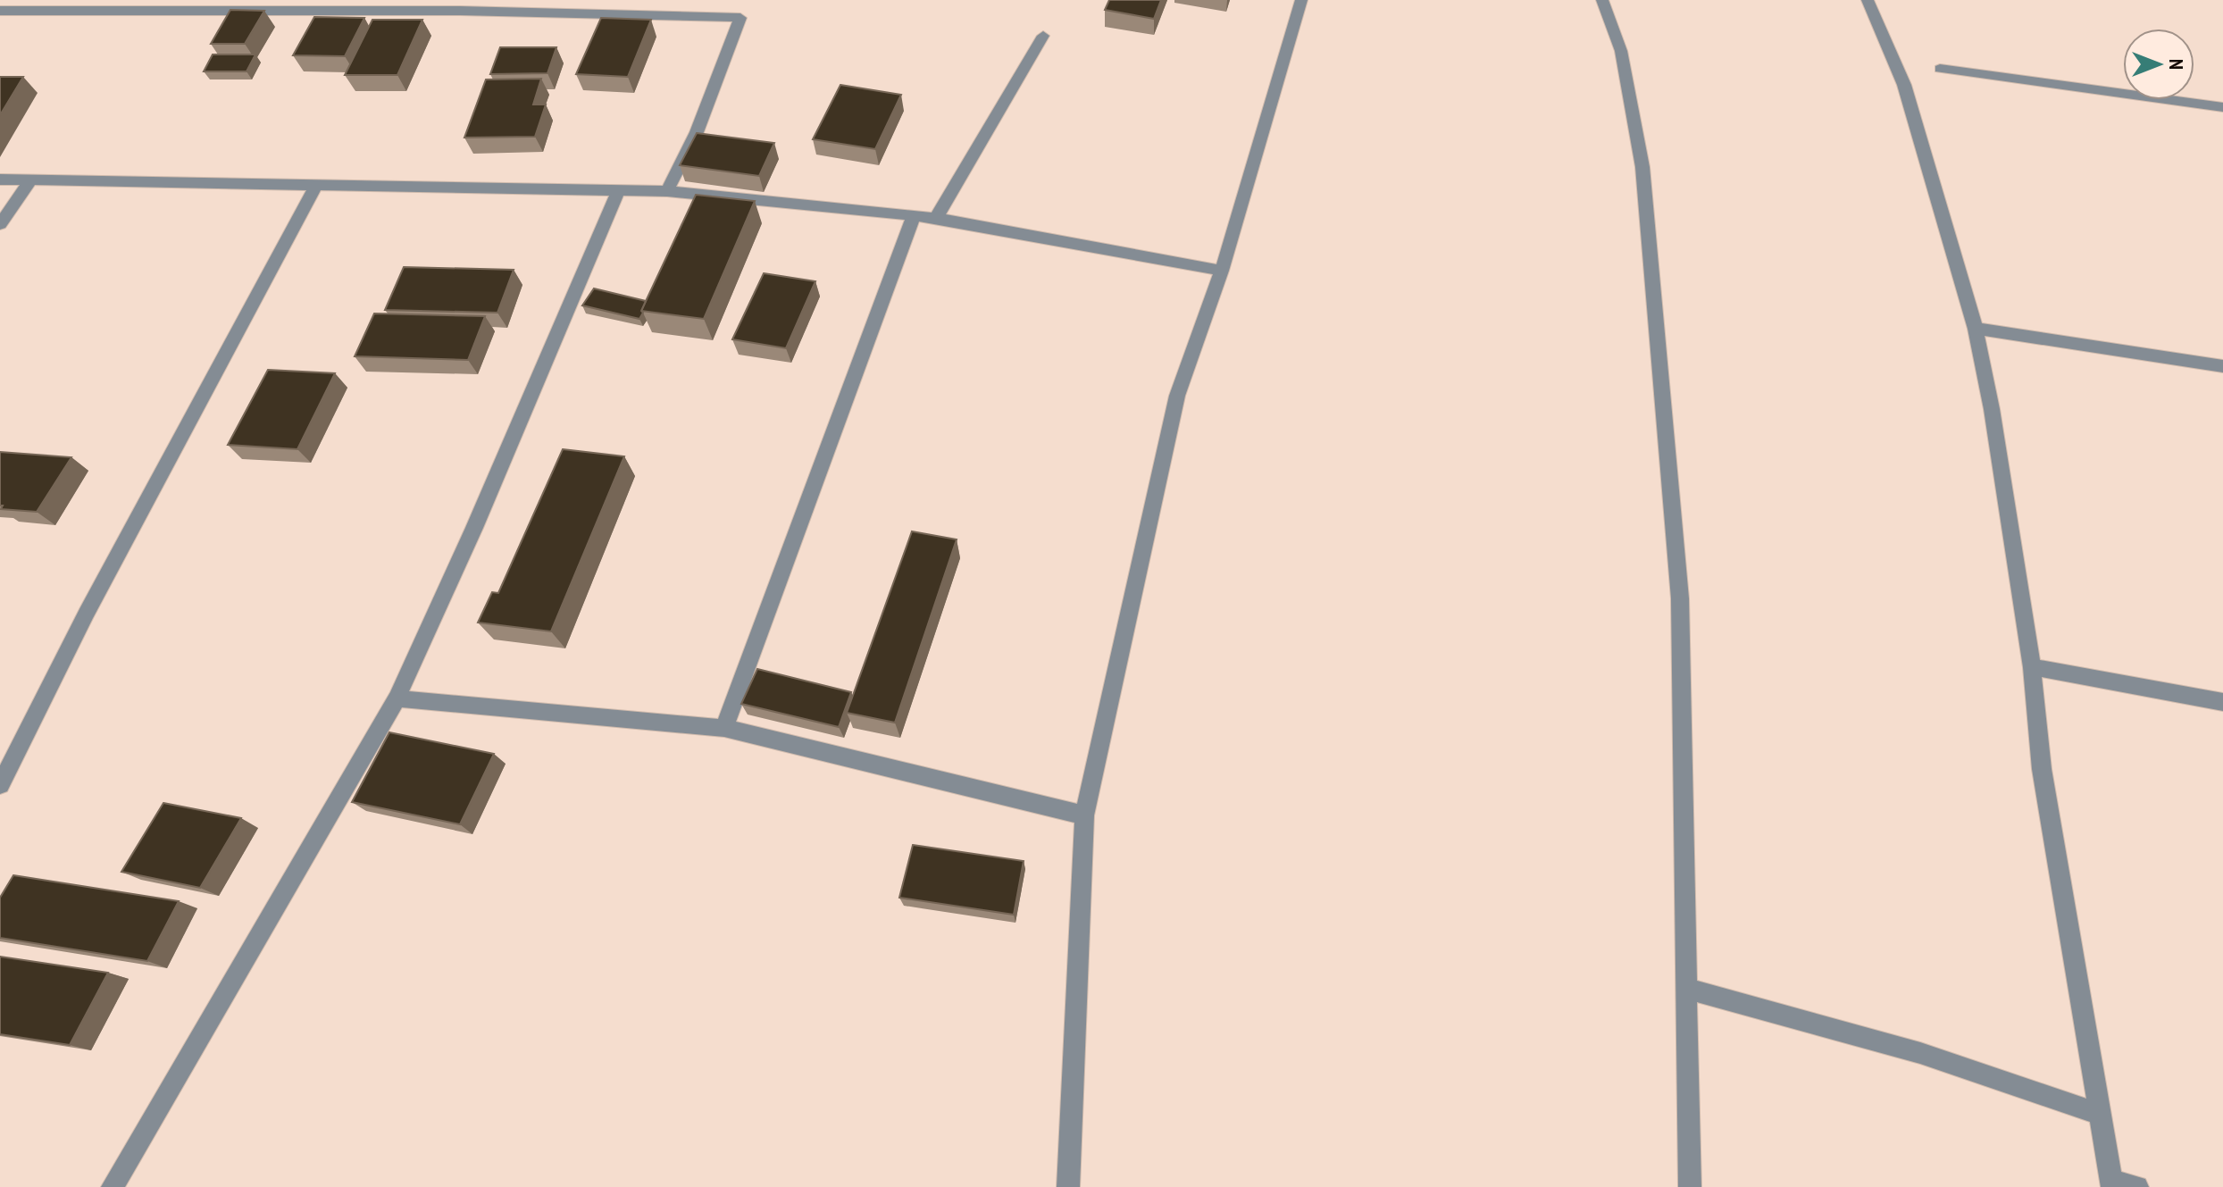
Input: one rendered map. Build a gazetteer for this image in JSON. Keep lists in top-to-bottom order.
{
  "north": "right"
}
